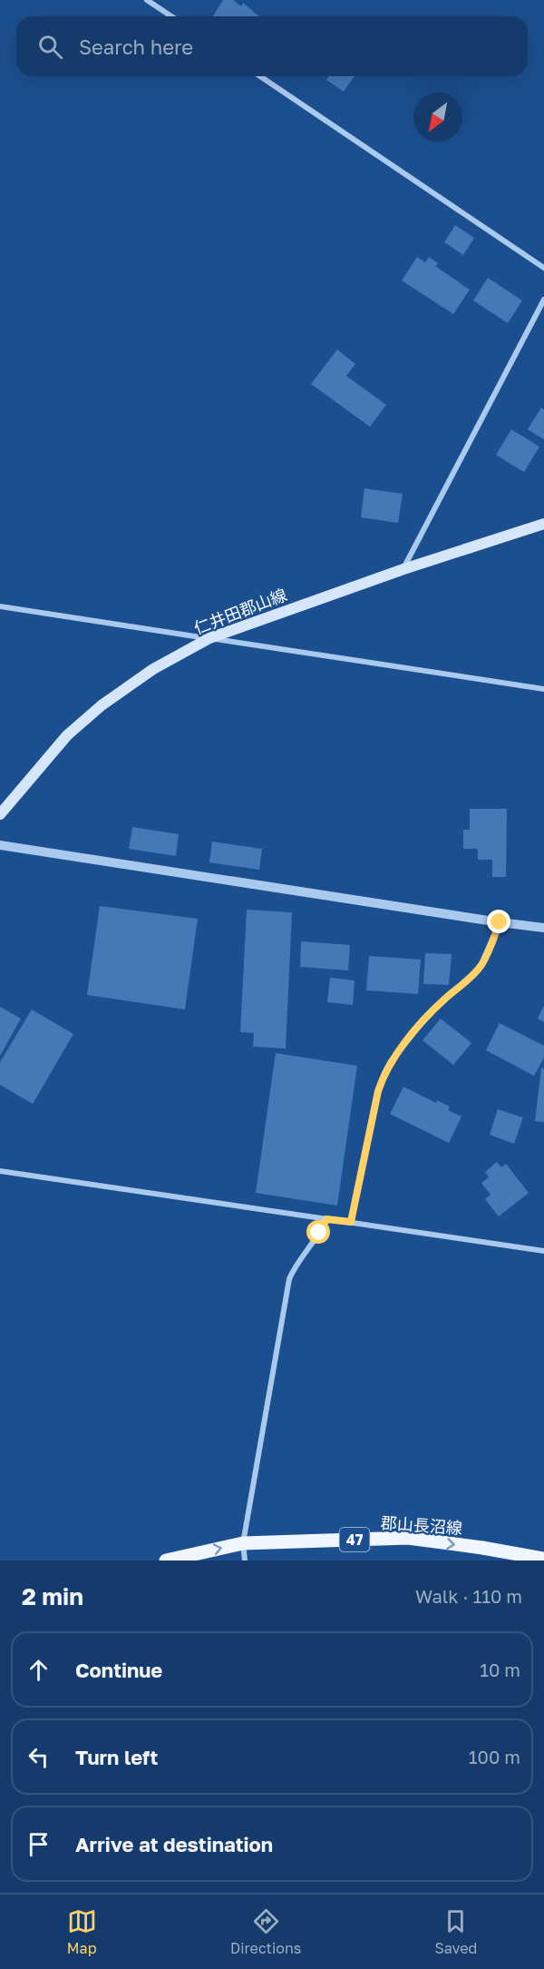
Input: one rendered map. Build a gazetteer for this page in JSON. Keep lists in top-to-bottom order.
{
  "streets": {
    "main road": ["仁井田郡山線", "郡山長沼線", "47"]
  },
  "one_way": ["郡山長沼線"],
  "north": "bottom left",
  "page": {
    "search": "Search here",
    "heading": ["2 min", "Walk · 110 m"],
    "list": [
      ["Continue", "10 m"],
      ["Turn left", "100 m"],
      "Arrive at destination"
    ],
    "nav": ["Map", "Directions", "Saved"]
  }
}
